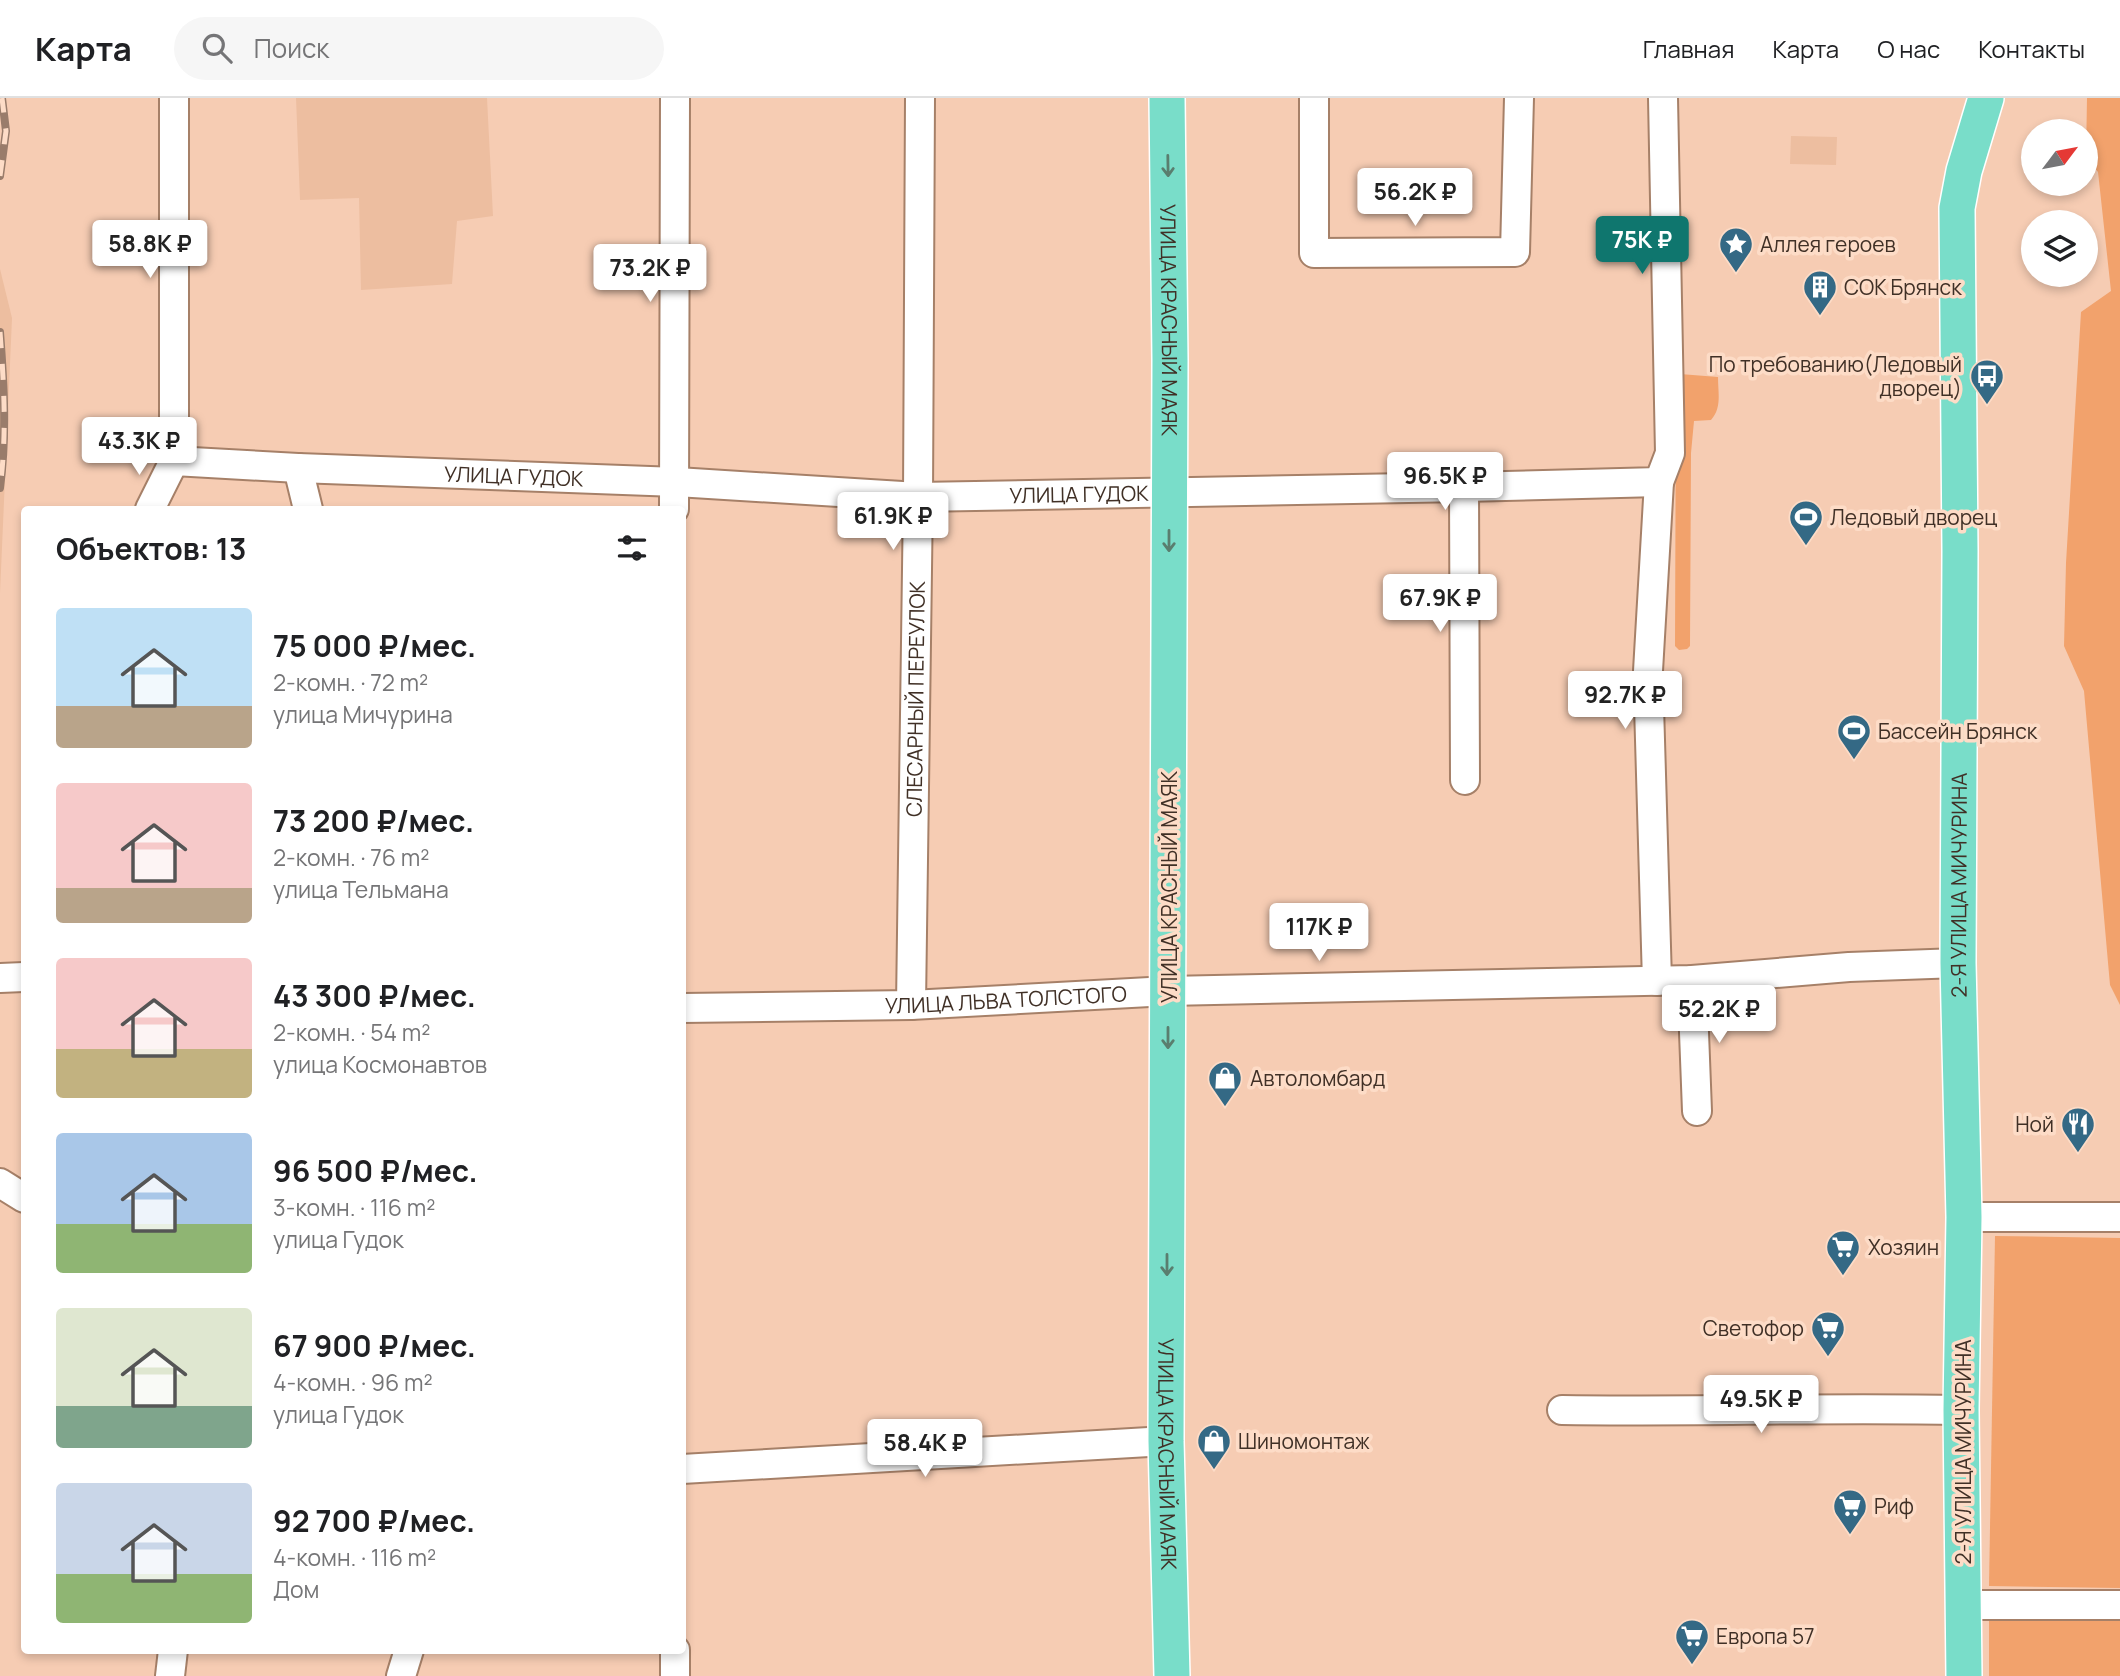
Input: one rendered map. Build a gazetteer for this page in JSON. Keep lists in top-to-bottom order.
{
  "streets": {
    "main road": ["УЛИЦА КРАСНЫЙ МАЯК", "2-Я УЛИЦА МИЧУРИНА"],
    "street": ["УЛИЦА ГУДОК", "СЛЕСАРНЫЙ ПЕРЕУЛОК", "УЛИЦА ЛЬВА ТОЛСТОГО"]
  },
  "crossings": [
    ["УЛИЦА КРАСНЫЙ МАЯК", "УЛИЦА ГУДОК"],
    ["УЛИЦА КРАСНЫЙ МАЯК", "УЛИЦА ЛЬВА ТОЛСТОГО"],
    ["УЛИЦА ГУДОК", "СЛЕСАРНЫЙ ПЕРЕУЛОК"],
    ["СЛЕСАРНЫЙ ПЕРЕУЛОК", "УЛИЦА ЛЬВА ТОЛСТОГО"],
    ["2-Я УЛИЦА МИЧУРИНА", "УЛИЦА ЛЬВА ТОЛСТОГО"]
  ],
  "one_way": ["УЛИЦА КРАСНЫЙ МАЯК"],
  "places": {
    "place": ["Аллея героев"],
    "building": ["СОК Брянск"],
    "bus stop": ["По требованию(Ледовый дворец)"],
    "sports": ["Ледовый дворец", "Бассейн Брянск"],
    "shop": ["Автоломбард", "Шиномонтаж"],
    "restaurant": ["Ной"],
    "supermarket": [
      "Хозяин",
      "Светофор",
      "Риф",
      "Европа 57"
    ]
  },
  "north": "top right",
  "page": {
    "header": "Карта",
    "search": "Поиск",
    "nav": [
      "Главная",
      "Карта",
      "О нас",
      "Контакты"
    ],
    "price": [
      "56.2K ₽",
      "75K ₽",
      "58.8K ₽",
      "73.2K ₽",
      "43.3K ₽",
      "96.5K ₽",
      "61.9K ₽",
      "67.9K ₽",
      "92.7K ₽",
      "117K ₽",
      "52.2K ₽",
      "49.5K ₽",
      "58.4K ₽"
    ],
    "heading": "Объектов: 13",
    "list": [
      {
        "name": "75 000 ₽/мес.",
        "note": "2-комн. · 72 m² · улица Мичурина"
      },
      {
        "name": "73 200 ₽/мес.",
        "note": "2-комн. · 76 m² · улица Тельмана"
      },
      {
        "name": "43 300 ₽/мес.",
        "note": "2-комн. · 54 m² · улица Космонавтов"
      },
      {
        "name": "96 500 ₽/мес.",
        "note": "3-комн. · 116 m² · улица Гудок"
      },
      {
        "name": "67 900 ₽/мес.",
        "note": "4-комн. · 96 m² · улица Гудок"
      },
      {
        "name": "92 700 ₽/мес.",
        "note": "4-комн. · 116 m² · Дом"
      }
    ]
  }
}
